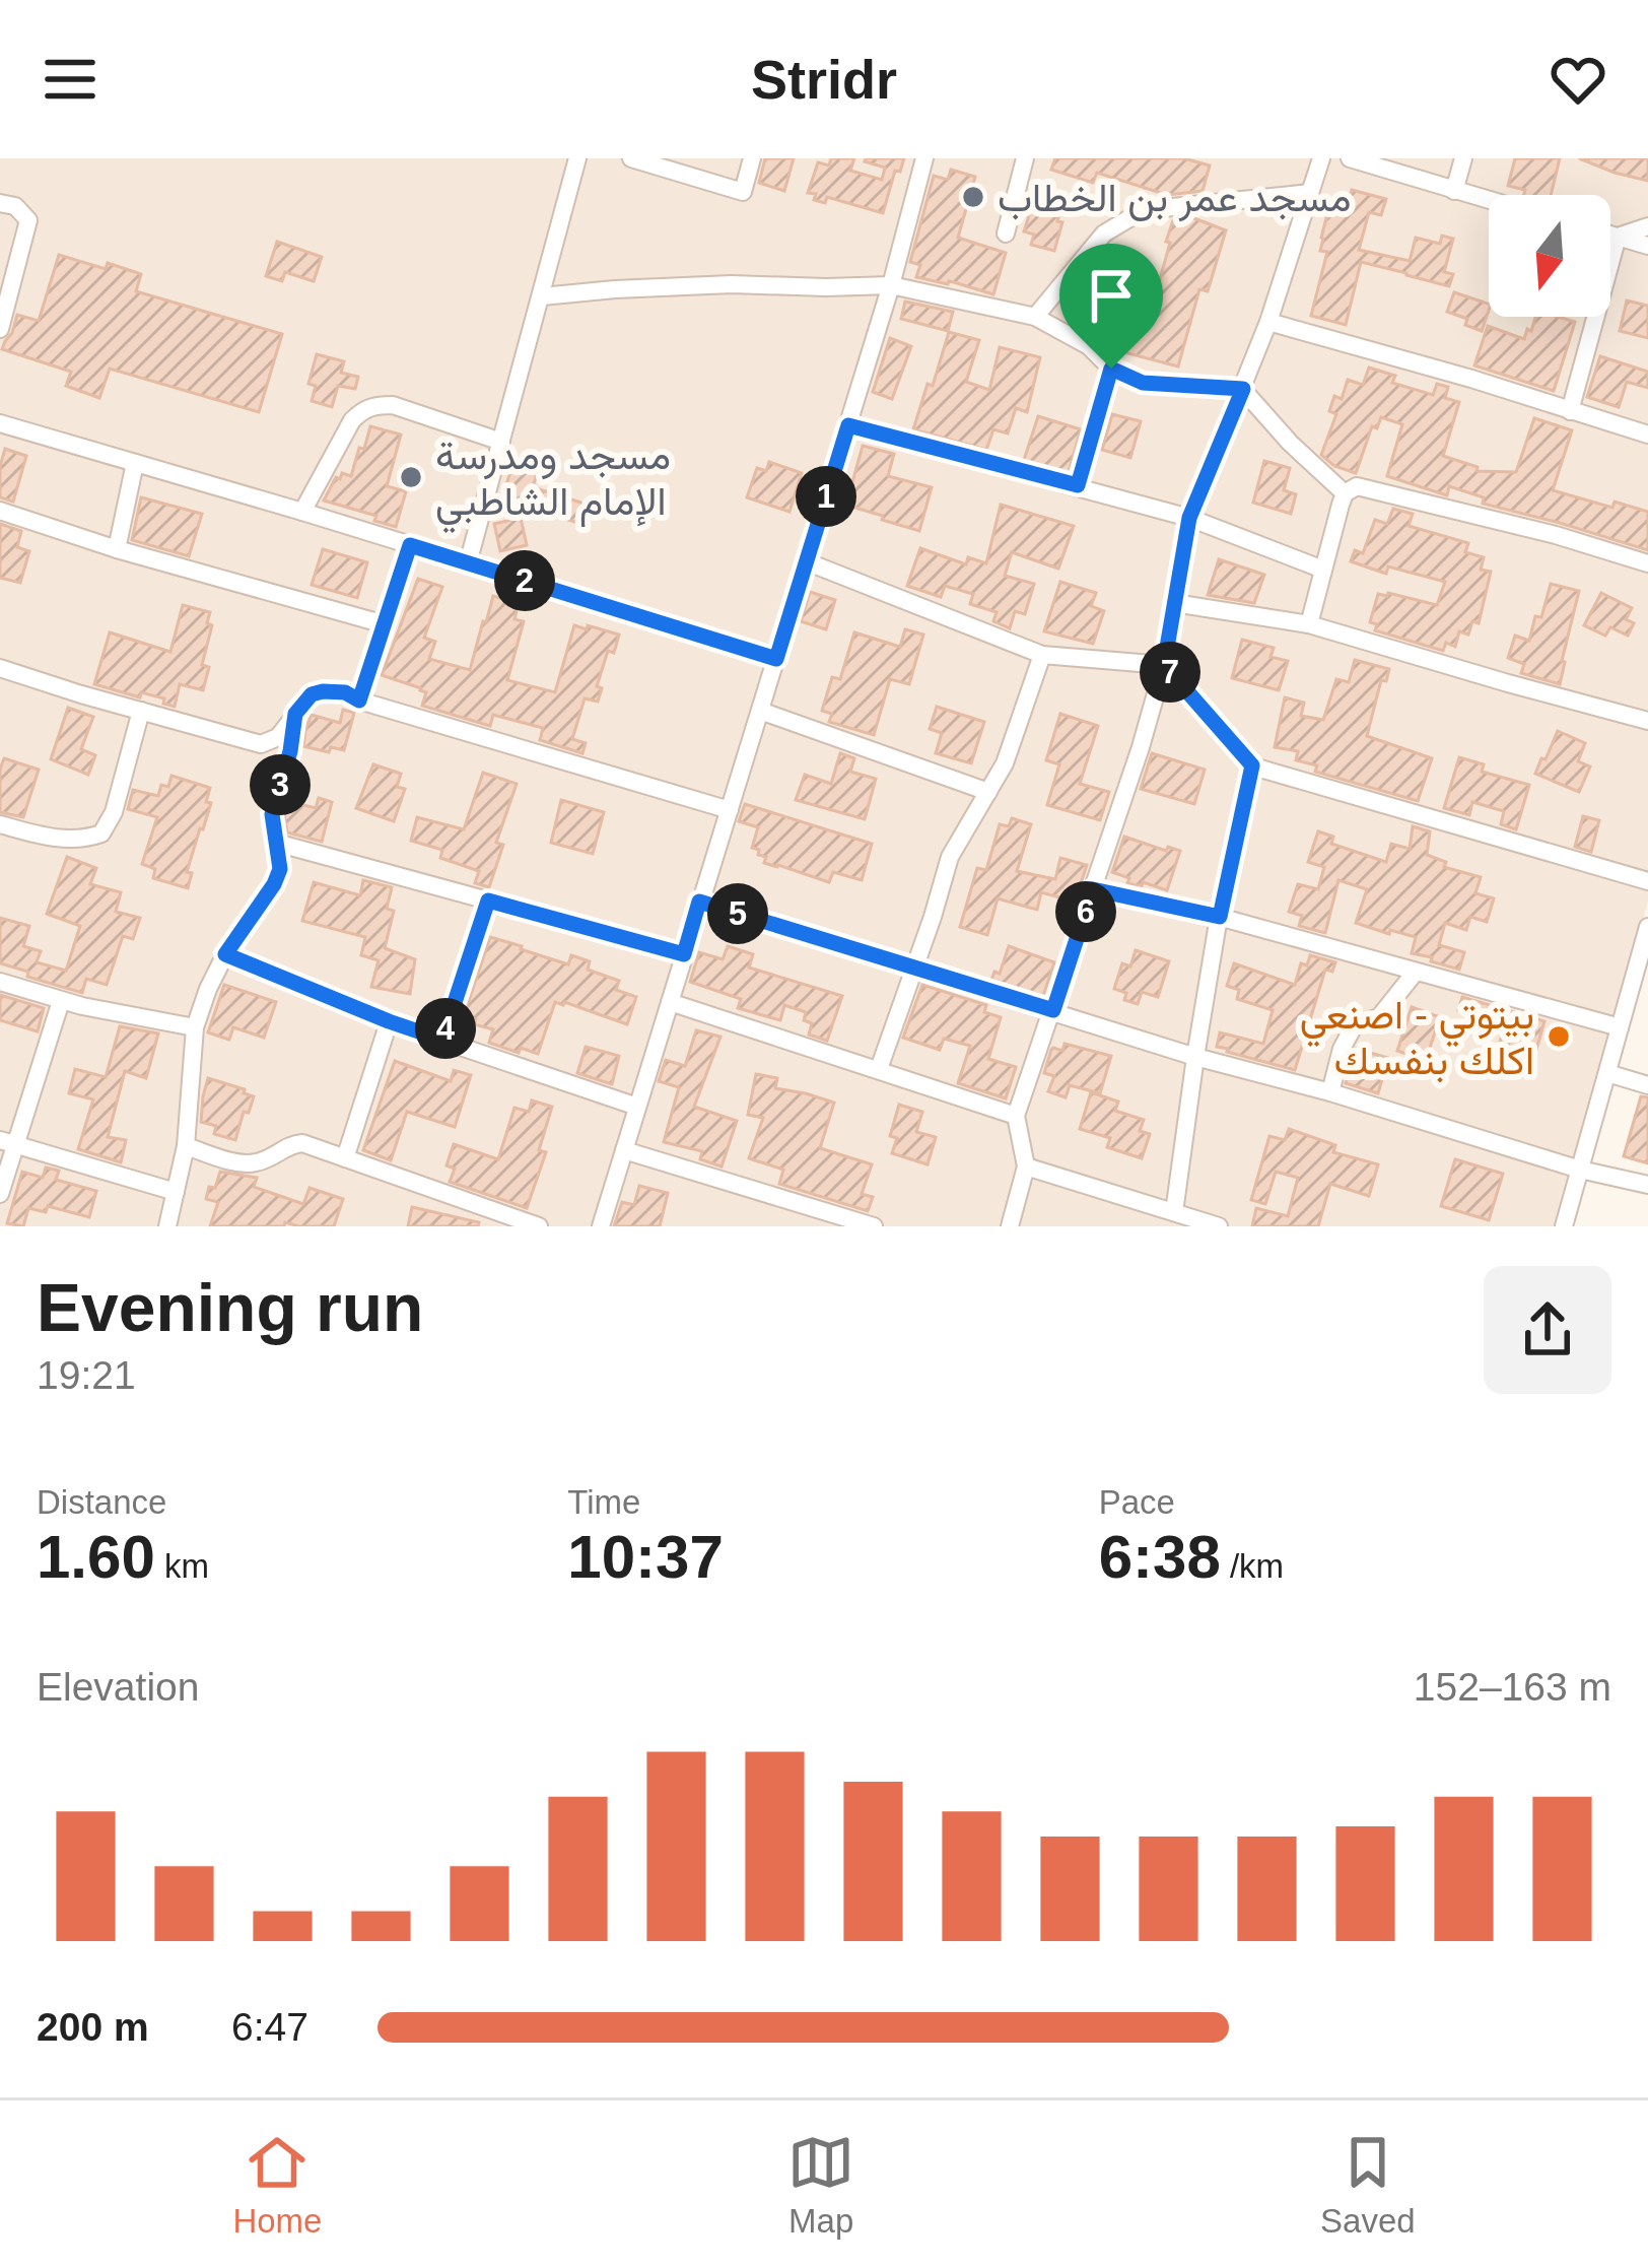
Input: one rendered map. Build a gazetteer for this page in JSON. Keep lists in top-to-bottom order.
{
  "places": ["مسجد عمر بن الخطاب", "مسجد ومدرسة الإمام الشاطبي", "بيتوتي - اصنعي اكلك بنفسك"],
  "north": "bottom",
  "page": {
    "header": "Stridr",
    "pins": [
      "1",
      "2",
      "7",
      "3",
      "6",
      "5",
      "4"
    ],
    "heading": ["Evening run", "19:21"],
    "stats": [
      ["Distance", "1.60 km"],
      ["Time", "10:37"],
      ["Pace", "6:38 /km"]
    ],
    "chart": ["Elevation", "152–163 m"],
    "list": [
      {
        "name": "200 m",
        "note": "6:47"
      }
    ],
    "tabs": ["Home", "Map", "Saved"]
  }
}
